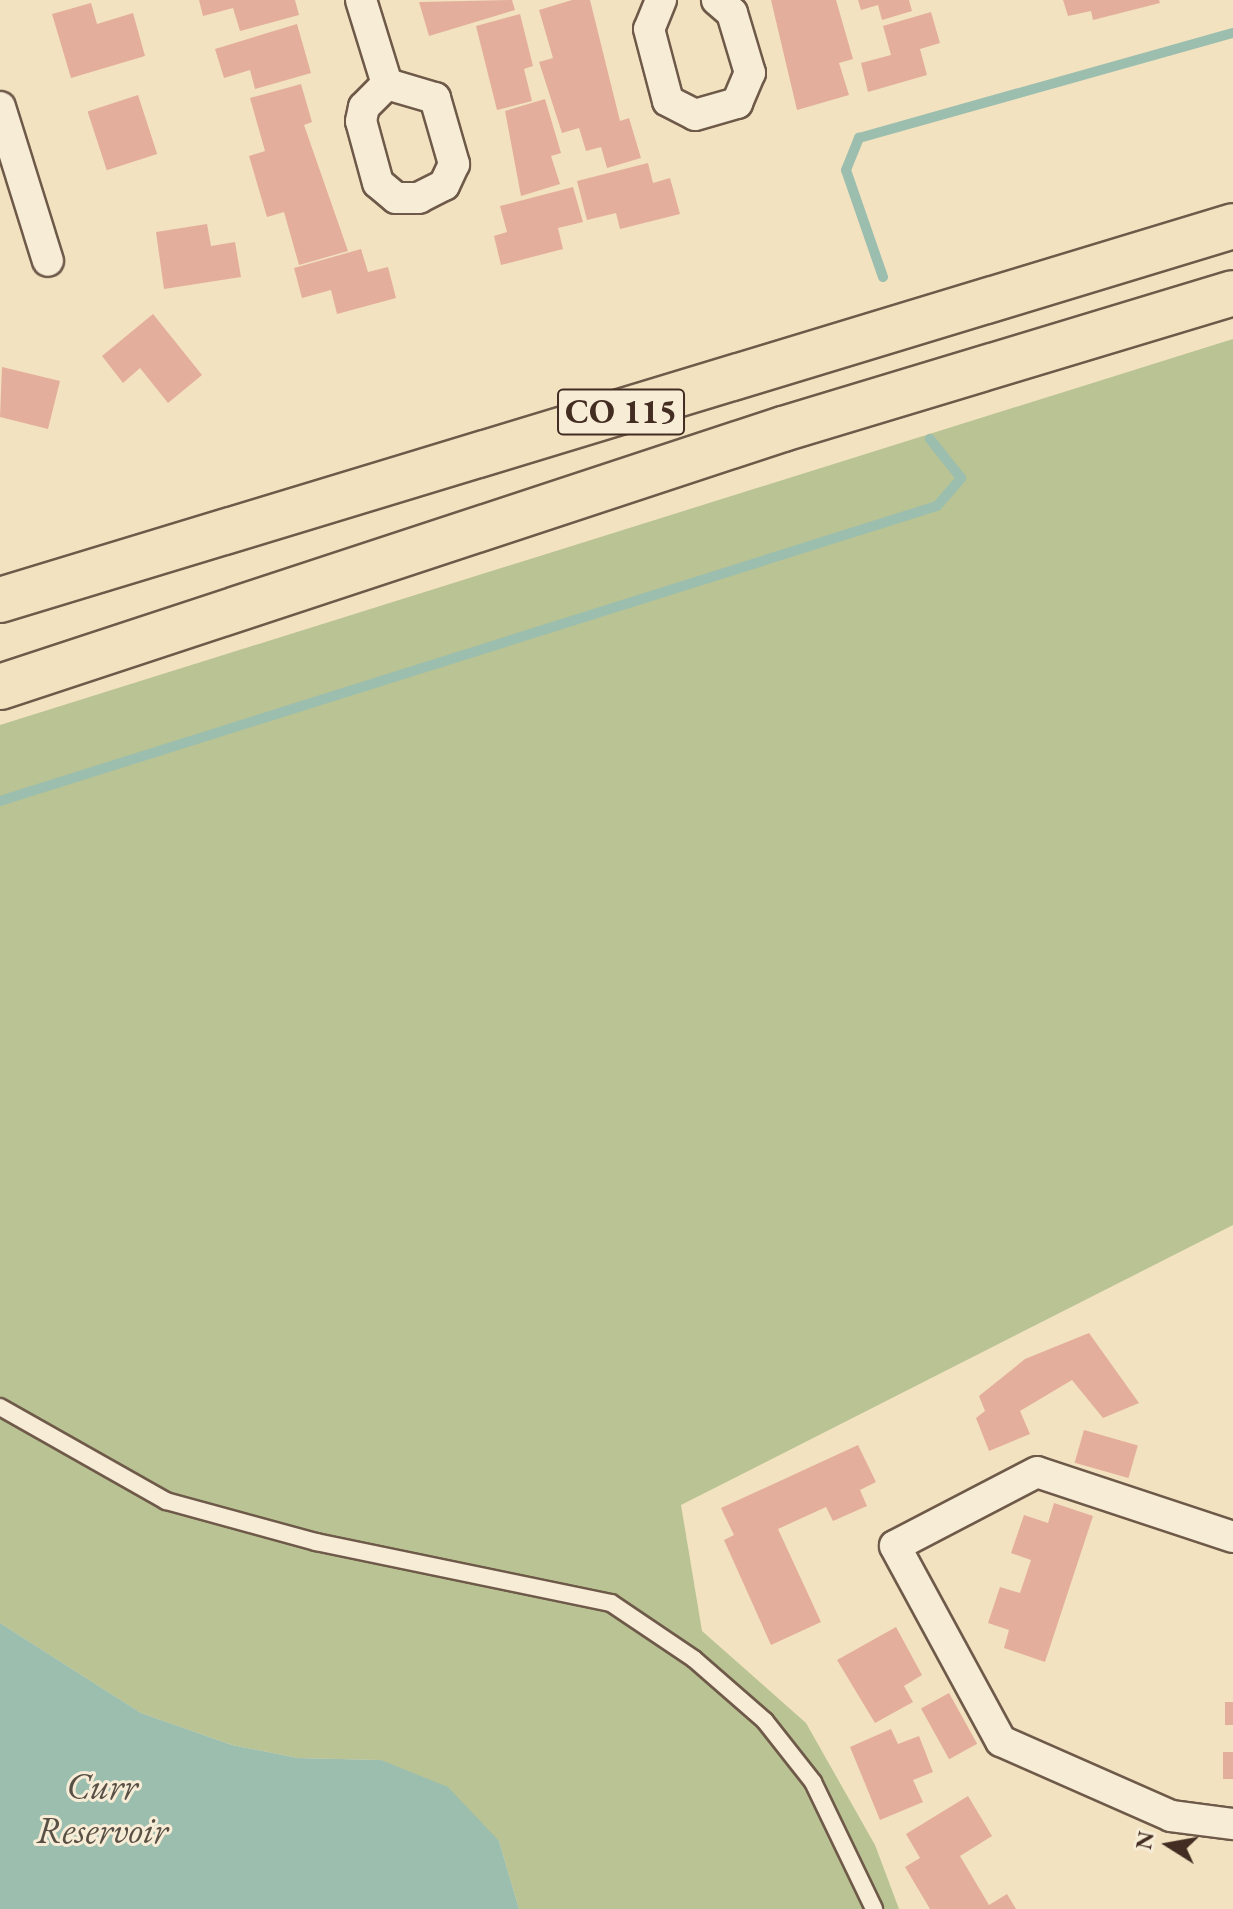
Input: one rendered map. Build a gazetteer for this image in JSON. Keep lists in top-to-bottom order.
{
  "streets": {
    "highway": ["CO 115"]
  },
  "water": ["Curr Reservoir"],
  "north": "left"
}
